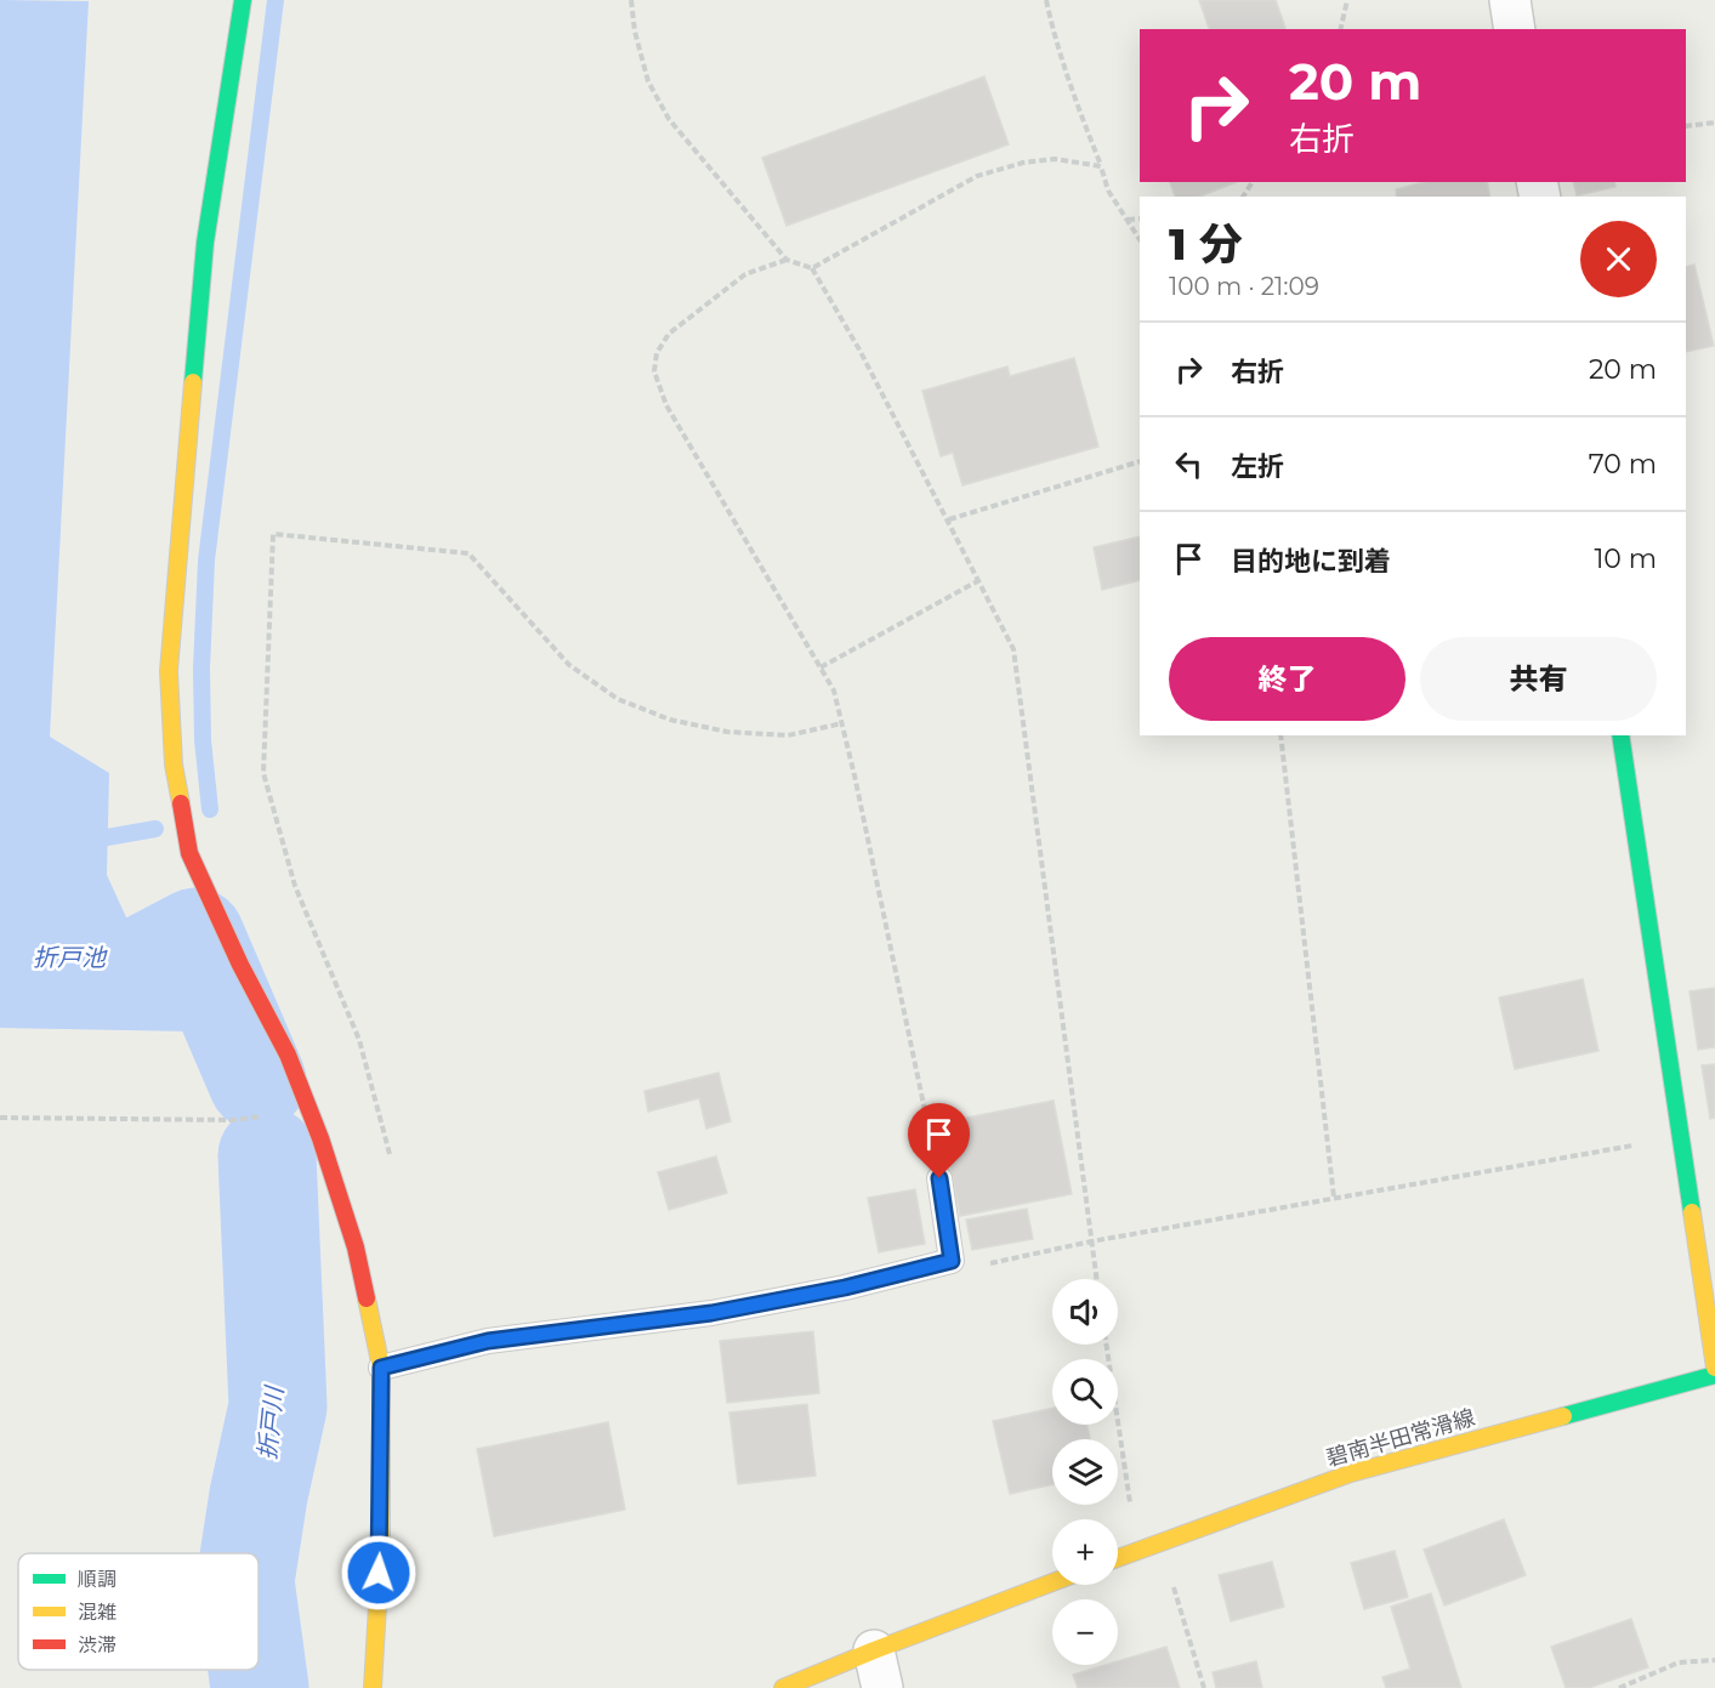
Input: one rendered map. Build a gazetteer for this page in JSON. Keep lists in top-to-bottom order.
{
  "streets": {
    "street": ["碧南半田常滑線"]
  },
  "water": ["折戸池", "折戸川"],
  "legend": ["順調", "混雑", "渋滞"],
  "page": {
    "turn": ["20 m", "右折"],
    "heading": ["1 分", "100 m · 21:09"],
    "list": [
      {
        "name": "右折",
        "value": "20 m"
      },
      {
        "name": "左折",
        "value": "70 m"
      },
      {
        "name": "目的地に到着",
        "value": "10 m"
      }
    ],
    "buttons": ["終了", "共有"],
    "map_buttons": ["+", "−"]
  }
}
